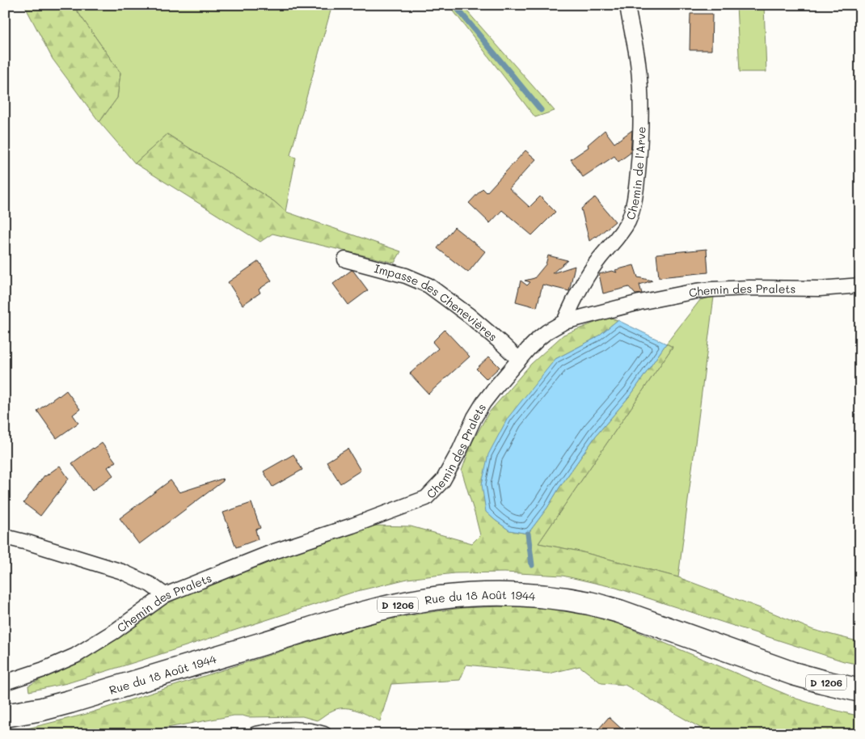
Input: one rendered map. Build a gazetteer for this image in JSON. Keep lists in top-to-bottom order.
{
  "streets": {
    "main road": ["Rue du 18 Août 1944", "D 1206"],
    "street": ["Chemin de l'Arve", "Chemin des Pralets", "Impasse des Chenevières"]
  },
  "crossings": [
    ["Chemin de l'Arve", "Chemin des Pralets"],
    ["Chemin des Pralets", "Impasse des Chenevières"]
  ]
}
